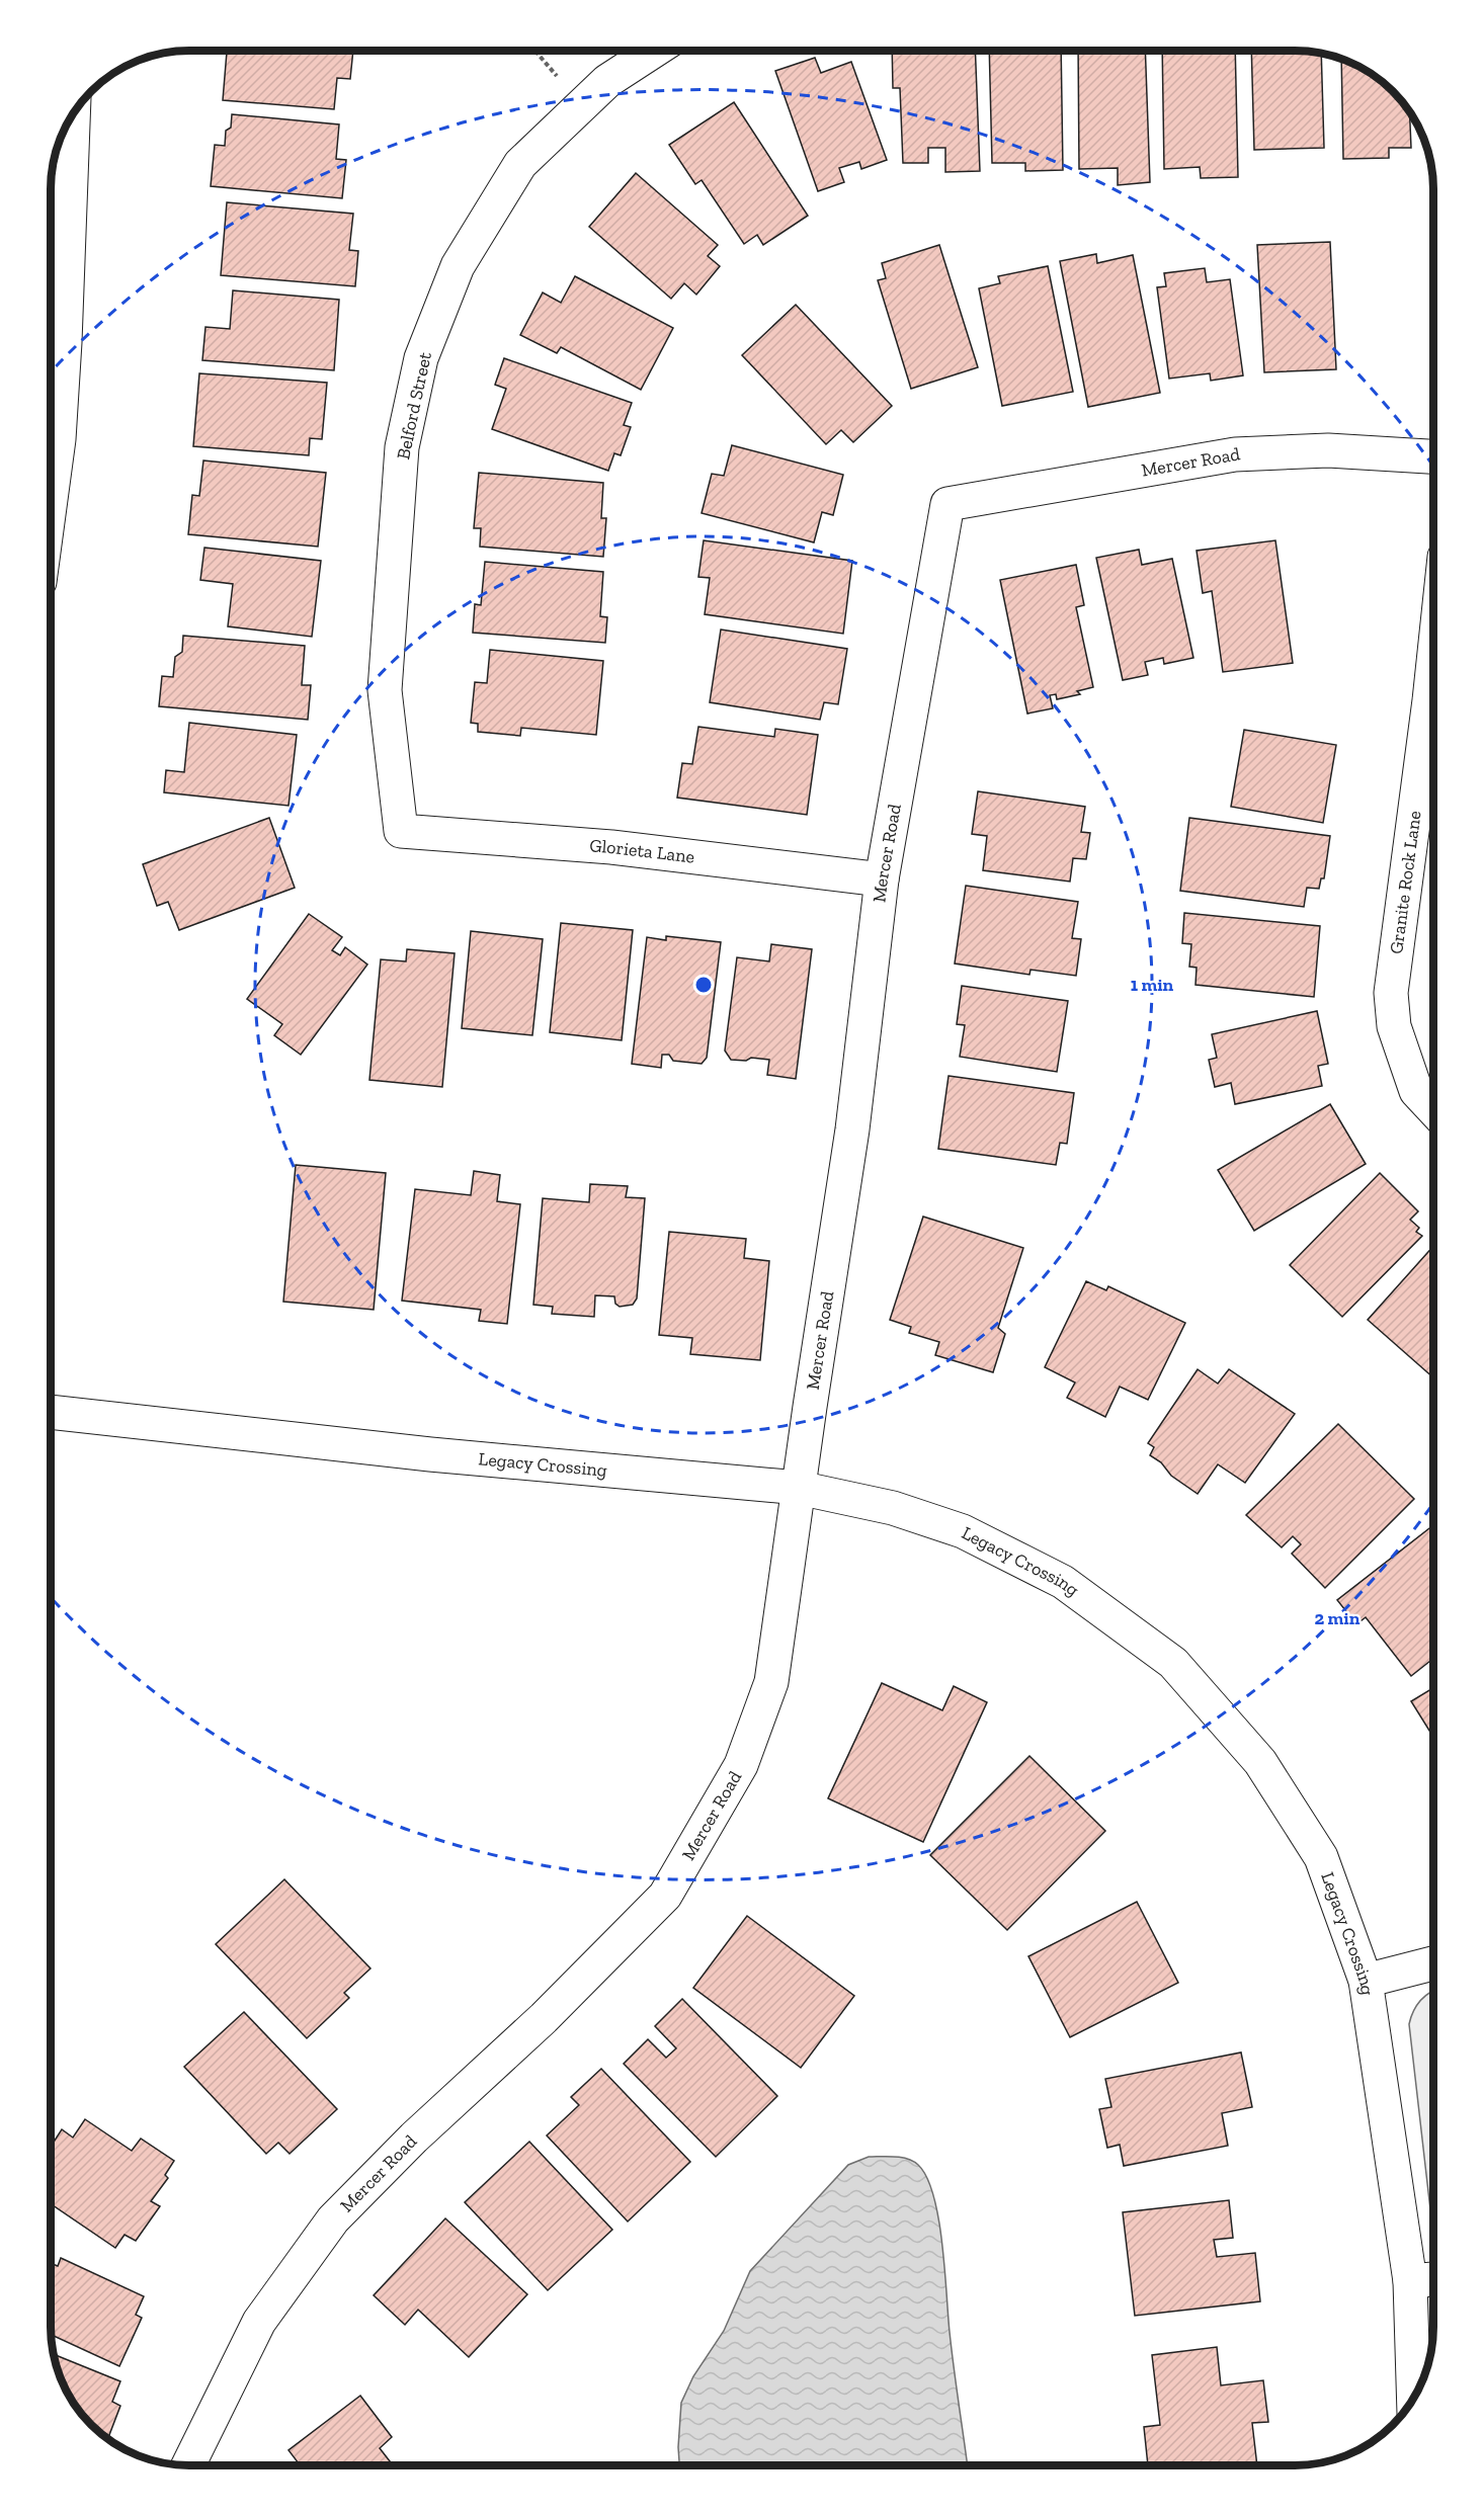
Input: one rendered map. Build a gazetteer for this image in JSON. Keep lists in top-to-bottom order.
{
  "streets": {
    "street": [
      "Belford Street",
      "Mercer Road",
      "Glorieta Lane",
      "Granite Rock Lane",
      "Legacy Crossing"
    ]
  },
  "crossings": [
    ["Belford Street", "Glorieta Lane"],
    ["Mercer Road", "Glorieta Lane"],
    ["Mercer Road", "Legacy Crossing"]
  ],
  "rings": ["1 min", "2 min"]
}
